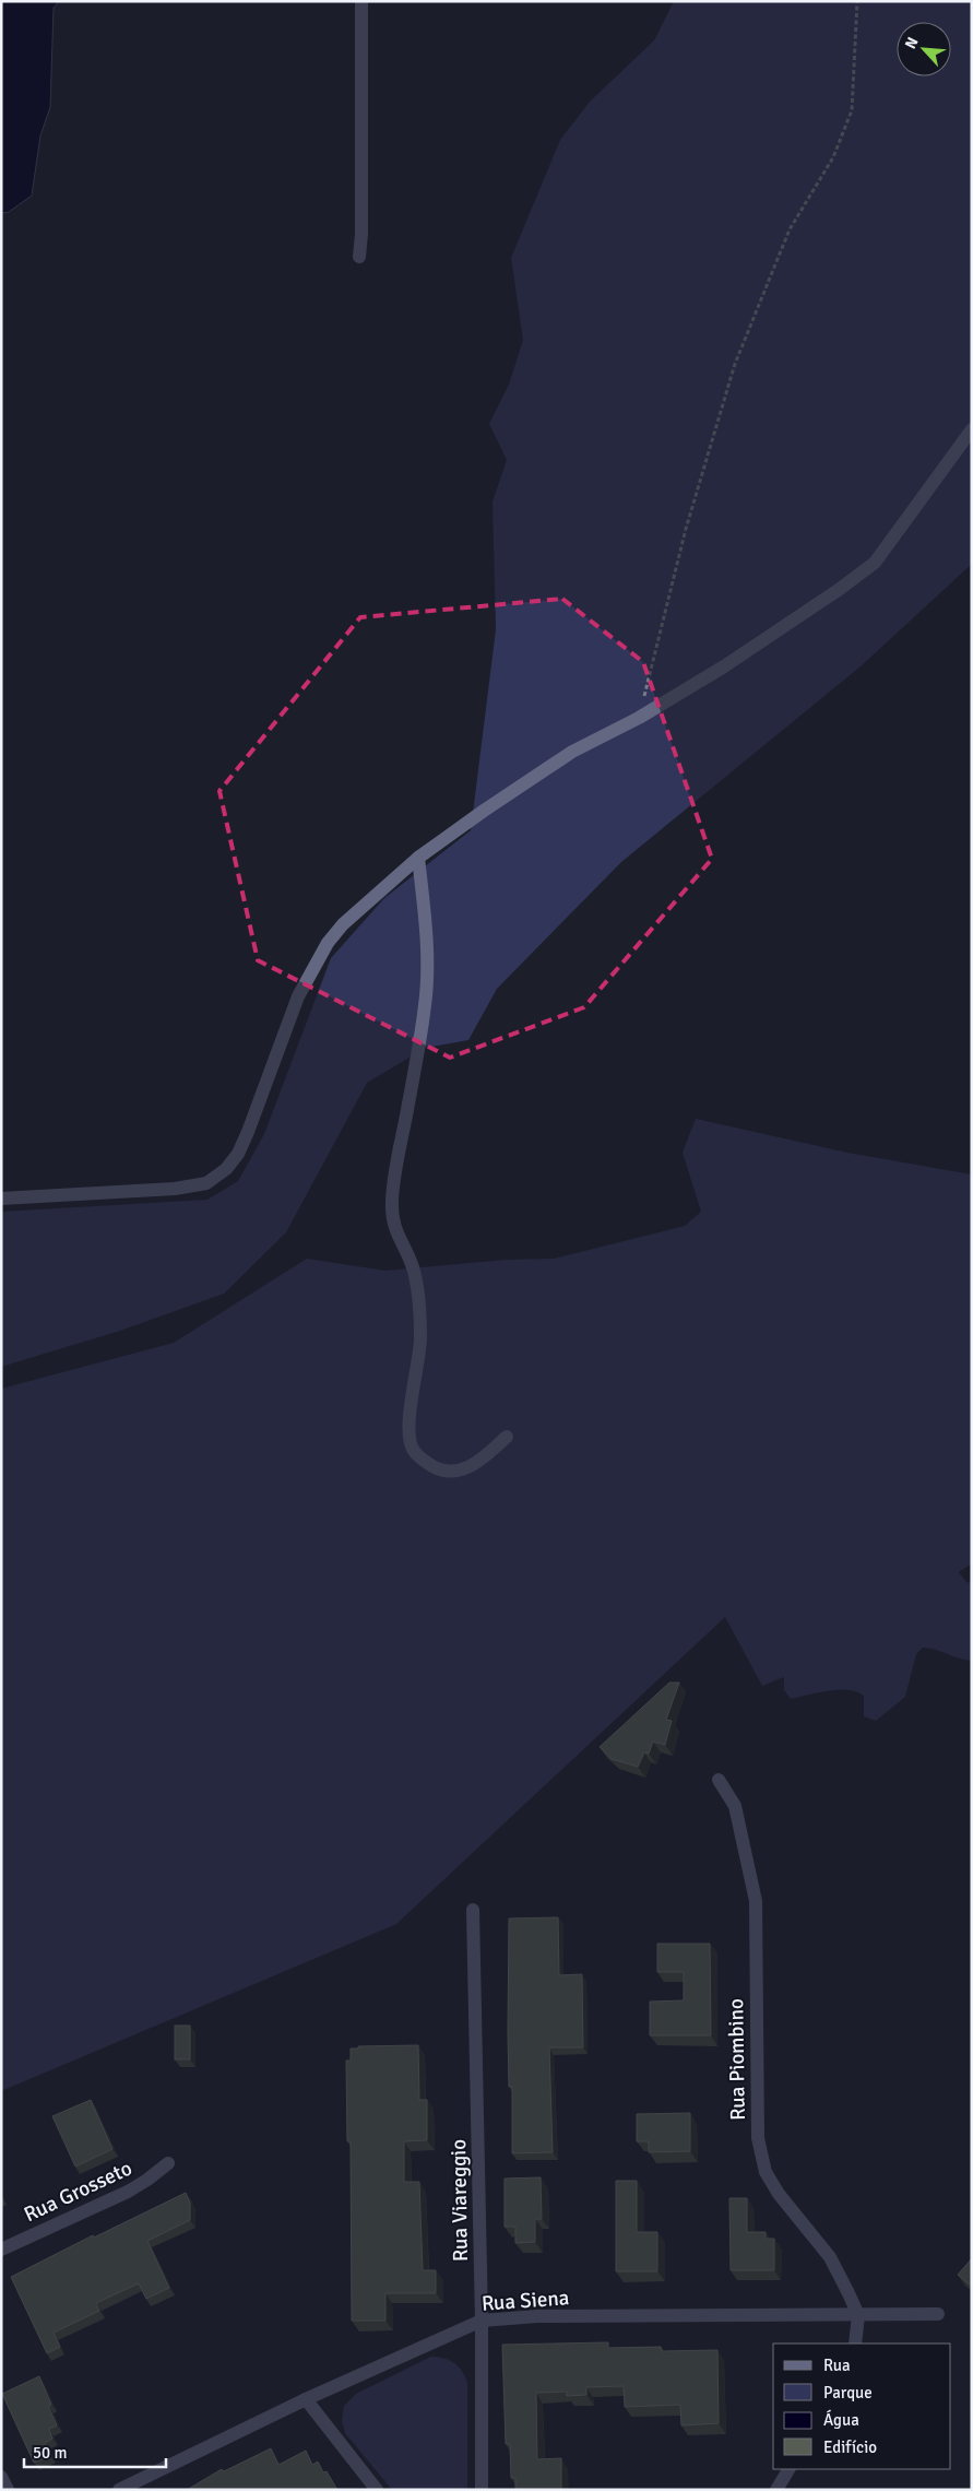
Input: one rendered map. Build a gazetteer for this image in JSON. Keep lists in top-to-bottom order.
{
  "streets": {
    "street": [
      "Rua Piombino",
      "Rua Grosseto",
      "Rua Viareggio",
      "Rua Siena"
    ]
  },
  "crossings": [
    ["Rua Piombino", "Rua Siena"],
    ["Rua Viareggio", "Rua Siena"]
  ],
  "legend": [
    "Rua",
    "Parque",
    "Água",
    "Edifício"
  ],
  "scale_bar": "50 m",
  "north": "top left"
}
